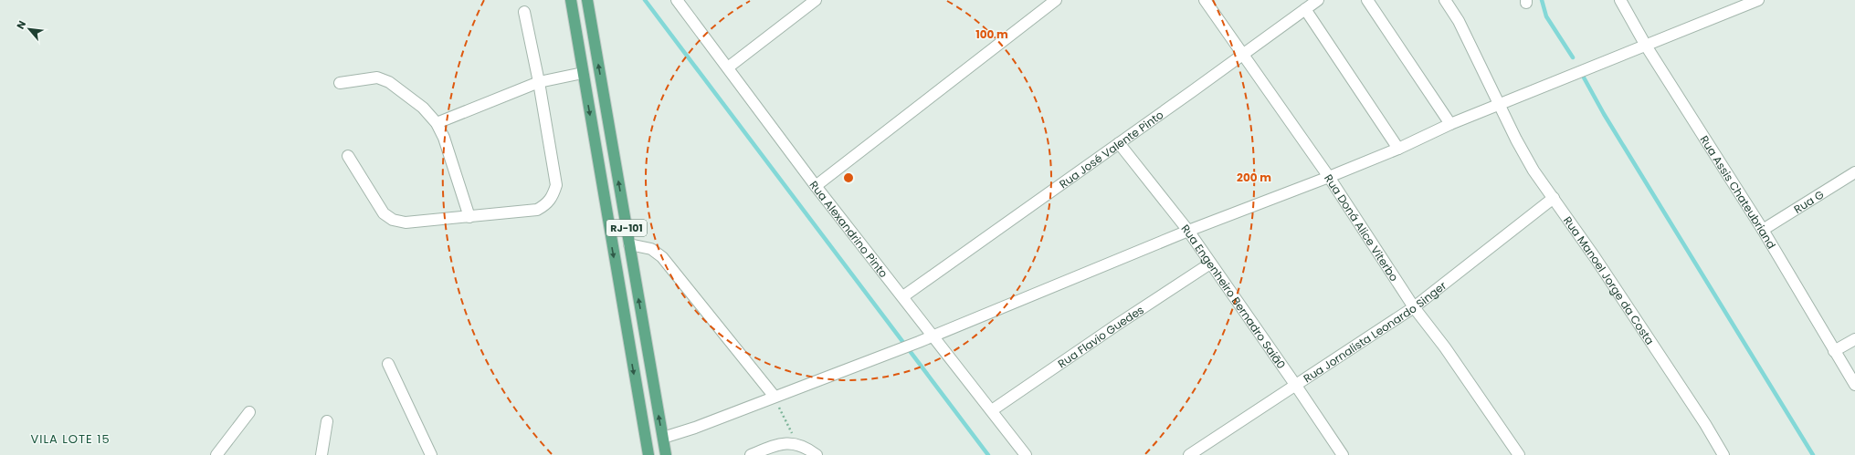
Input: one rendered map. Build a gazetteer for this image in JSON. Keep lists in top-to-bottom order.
{
  "streets": {
    "main road": ["RJ-101"],
    "street": [
      "Rua José Valente Pinto",
      "Rua Assis Chateubriand",
      "Rua G",
      "Rua Doná Alice Viterbo",
      "Rua Alexandrino Pinto",
      "Rua Manoel Jorge da Costa",
      "Rua Engenheiro Bernadro Saiā0",
      "Rua Jornalista Leonardo Singer",
      "Rua Flavio Guedes"
    ]
  },
  "crossings": [
    ["Rua José Valente Pinto", "Rua Doná Alice Viterbo"],
    ["Rua José Valente Pinto", "Rua Alexandrino Pinto"],
    ["Rua José Valente Pinto", "Rua Engenheiro Bernadro Saiā0"],
    ["Rua Assis Chateubriand", "Rua G"],
    ["Rua Doná Alice Viterbo", "Rua Jornalista Leonardo Singer"],
    ["Rua Alexandrino Pinto", "Rua Flavio Guedes"],
    ["Rua Manoel Jorge da Costa", "Rua Jornalista Leonardo Singer"],
    ["Rua Engenheiro Bernadro Saiā0", "Rua Jornalista Leonardo Singer"],
    ["Rua Engenheiro Bernadro Saiā0", "Rua Flavio Guedes"]
  ],
  "districts": ["VILA LOTE 15"],
  "north": "top left",
  "rings": ["100 m", "200 m"]
}
